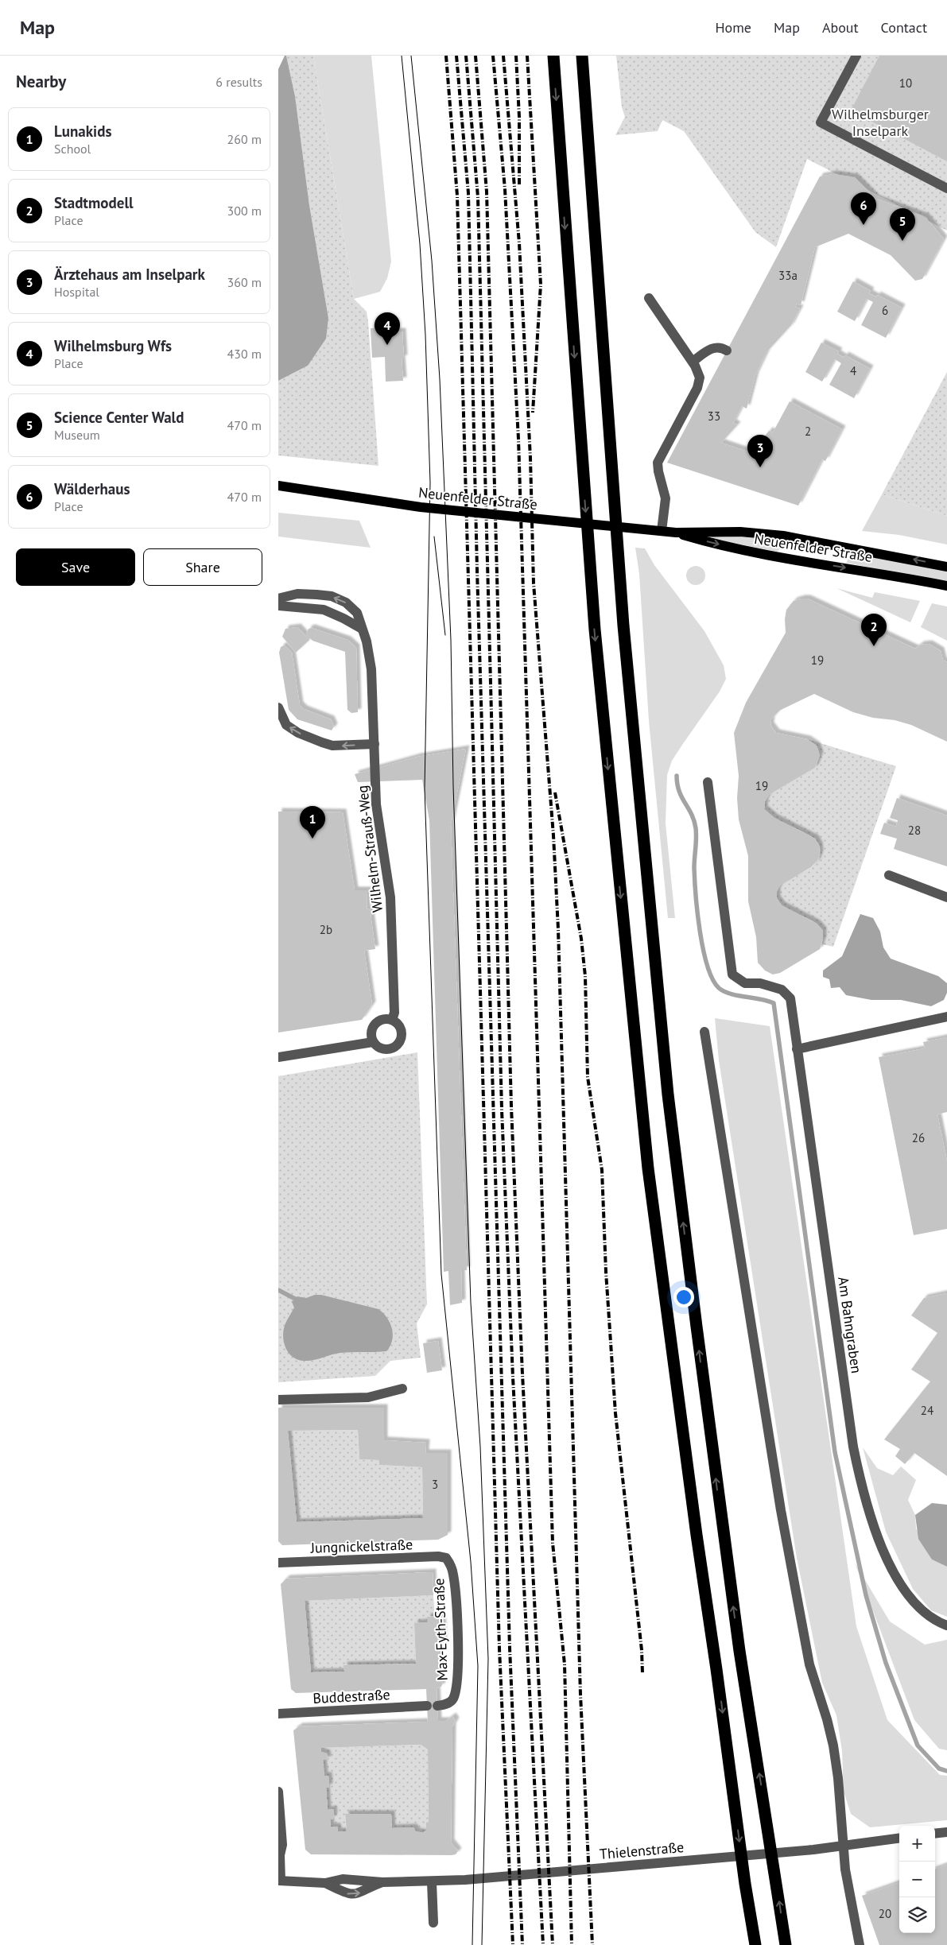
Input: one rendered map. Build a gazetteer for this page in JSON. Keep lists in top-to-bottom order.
{
  "streets": {
    "main road": ["Neuenfelder Straße"],
    "street": [
      "Wilhelm-Strauß-Weg",
      "Am Bahngraben",
      "Jungnickelstraße",
      "Max-Eyth-Straße",
      "Buddestraße",
      "Thielenstraße"
    ]
  },
  "crossings": [
    ["Jungnickelstraße", "Max-Eyth-Straße"]
  ],
  "parks": ["Wilhelmsburger Inselpark"],
  "house_numbers": [
    "10",
    "33a",
    "6",
    "4",
    "33",
    "2",
    "19",
    "19",
    "28",
    "2b",
    "26",
    "24",
    "3",
    "20"
  ],
  "page": {
    "header": "Map",
    "nav": [
      "Home",
      "Map",
      "About",
      "Contact"
    ],
    "heading": ["Nearby", "6 results"],
    "list": [
      {
        "mark": "1",
        "name": "Lunakids",
        "note": "School",
        "value": "260 m"
      },
      {
        "mark": "2",
        "name": "Stadtmodell",
        "note": "Place",
        "value": "300 m"
      },
      {
        "mark": "3",
        "name": "Ärztehaus am Inselpark",
        "note": "Hospital",
        "value": "360 m"
      },
      {
        "mark": "4",
        "name": "Wilhelmsburg Wfs",
        "note": "Place",
        "value": "430 m"
      },
      {
        "mark": "5",
        "name": "Science Center Wald",
        "note": "Museum",
        "value": "470 m"
      },
      {
        "mark": "6",
        "name": "Wälderhaus",
        "note": "Place",
        "value": "470 m"
      }
    ],
    "pins": [
      "6",
      "5",
      "4",
      "3",
      "2",
      "1"
    ],
    "buttons": ["Save", "Share"],
    "map_buttons": ["+", "−"]
  }
}
